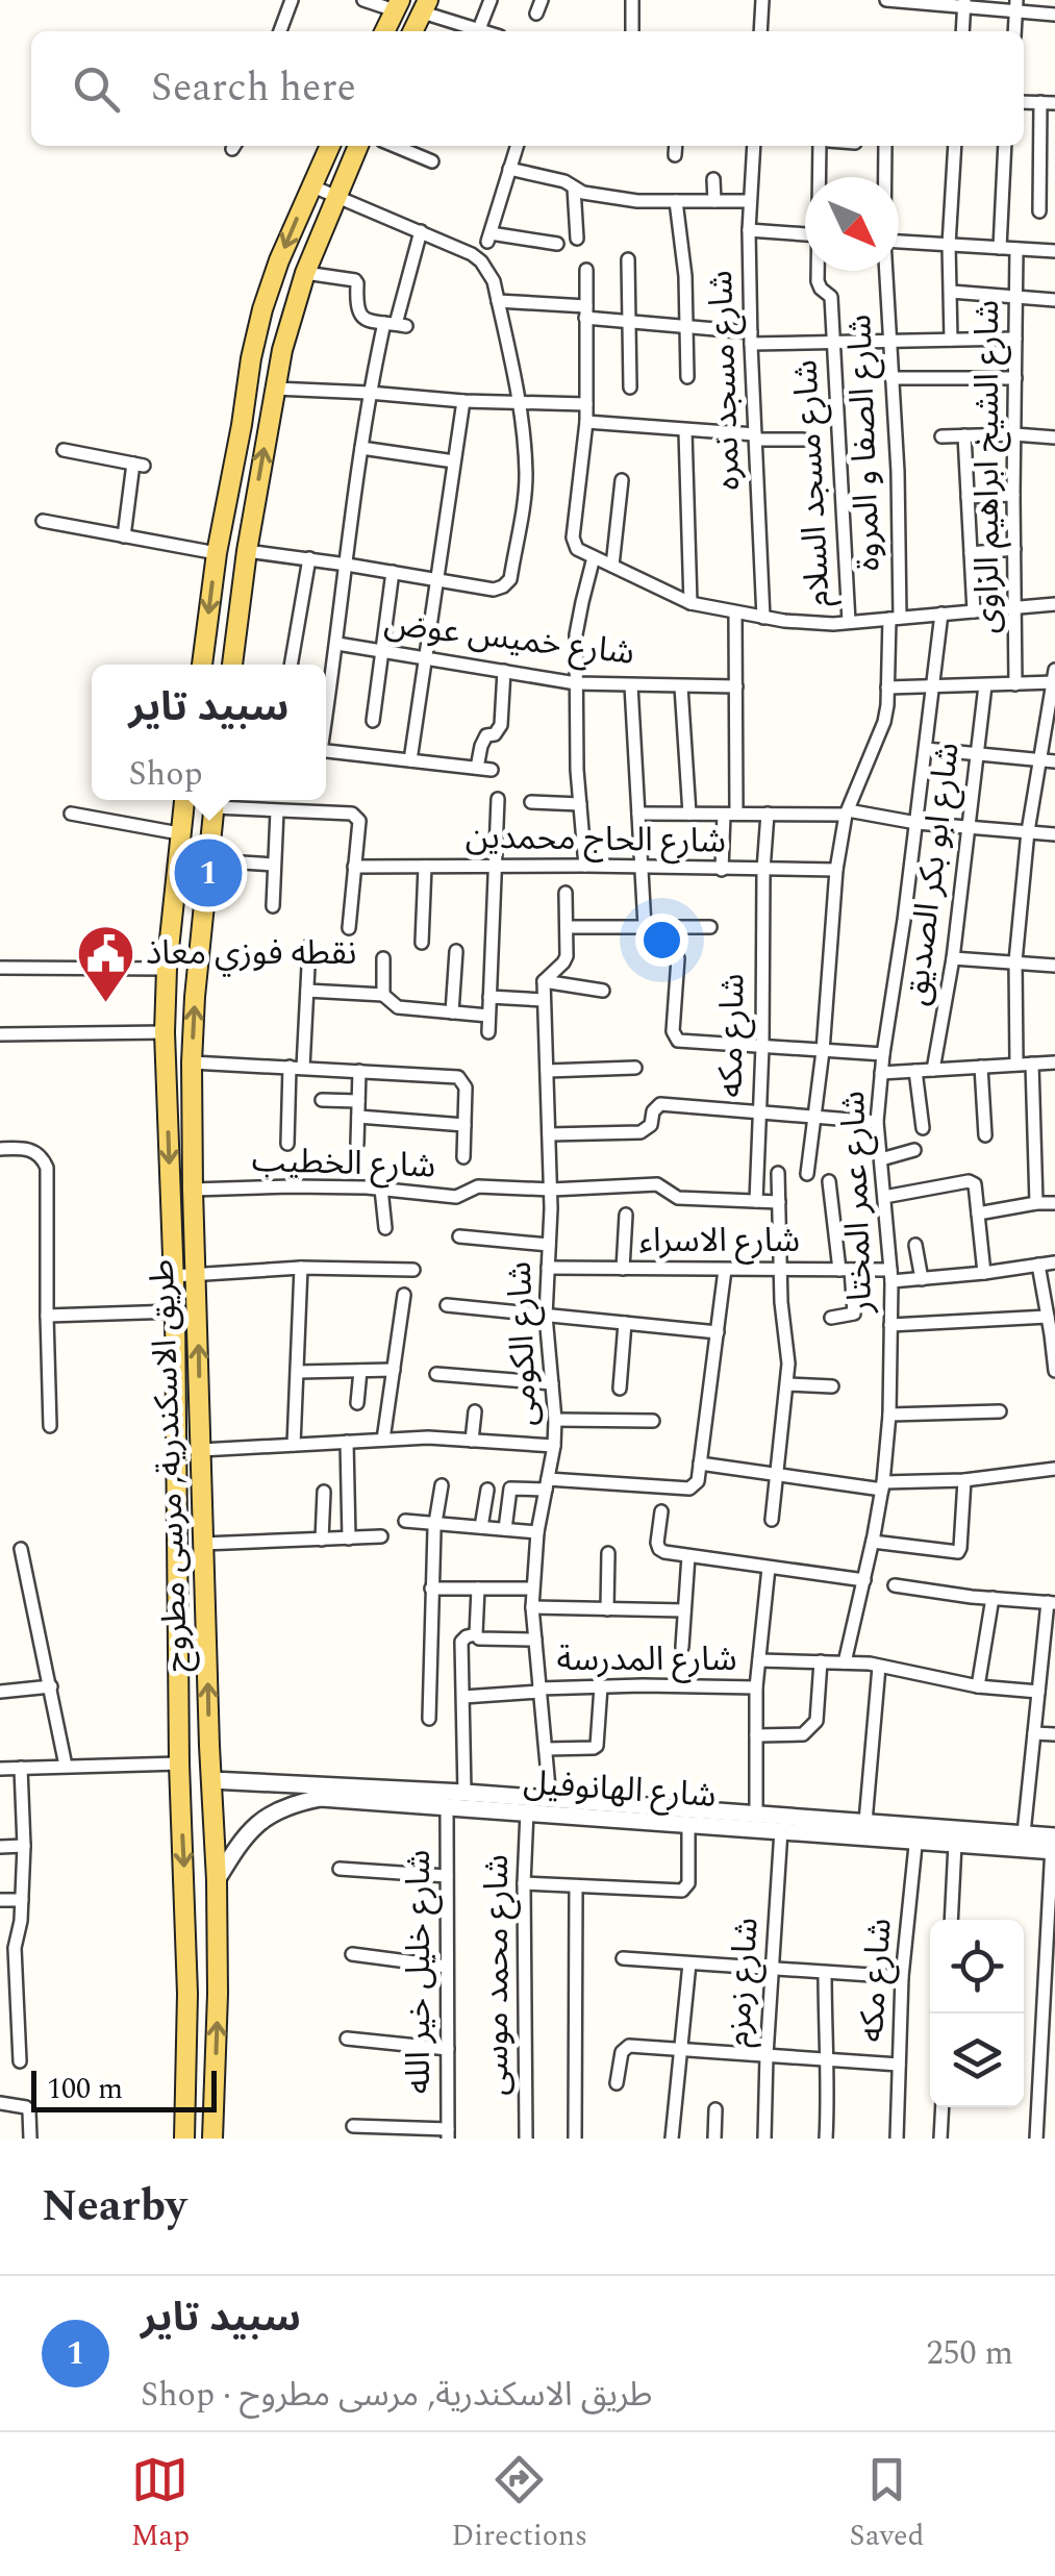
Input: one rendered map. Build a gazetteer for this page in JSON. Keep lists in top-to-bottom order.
{
  "streets": {
    "main road": ["طريق الاسكندرية, مرسى مطروح"],
    "street": [
      "شارع مسجد نمره",
      "شارع الصفا و المروة",
      "شارع الشيخ ابراهيم الزاوى",
      "شارع مسجد السلام",
      "شارع خميس عوض",
      "شارع الحاج محمدين",
      "شارع ابو بكر الصديق",
      "شارع مكه",
      "شارع الخطيب",
      "شارع عمر المختار",
      "شارع الاسراء",
      "شارع الكومى",
      "شارع المدرسة",
      "شارع الهانوفيل",
      "شارع خليل خير الله",
      "شارع محمد موسى",
      "شارع زمزم"
    ]
  },
  "crossings": [
    ["شارع الصفا و المروة", "شارع الحاج محمدين"],
    ["شارع الحاج محمدين", "شارع مكه"],
    ["شارع مكه", "شارع الخطيب"],
    ["شارع مكه", "شارع الهانوفيل"],
    ["شارع الخطيب", "شارع الكومى"],
    ["شارع الخطيب", "طريق الاسكندرية, مرسى مطروح"],
    ["شارع عمر المختار", "شارع الاسراء"],
    ["شارع الاسراء", "شارع الكومى"],
    ["شارع الكومى", "شارع المدرسة"],
    ["شارع الكومى", "شارع الهانوفيل"],
    ["طريق الاسكندرية, مرسى مطروح", "شارع الهانوفيل"],
    ["شارع الهانوفيل", "شارع خليل خير الله"],
    ["شارع الهانوفيل", "شارع محمد موسى"],
    ["شارع الهانوفيل", "شارع زمزم"]
  ],
  "places": {
    "public building": ["نقطه فوزي معاذ"]
  },
  "scale_bar": "100 m",
  "north": "bottom right",
  "page": {
    "search": "Search here",
    "popup": ["سبيد تاير", "Shop"],
    "pins": "1",
    "scale": "100 m",
    "heading": "Nearby",
    "list": [
      {
        "mark": "1",
        "name": "سبيد تاير",
        "note": "Shop · طريق الاسكندرية, مرسى مطروح",
        "value": "250 m"
      }
    ],
    "nav": ["Map", "Directions", "Saved"]
  }
}
